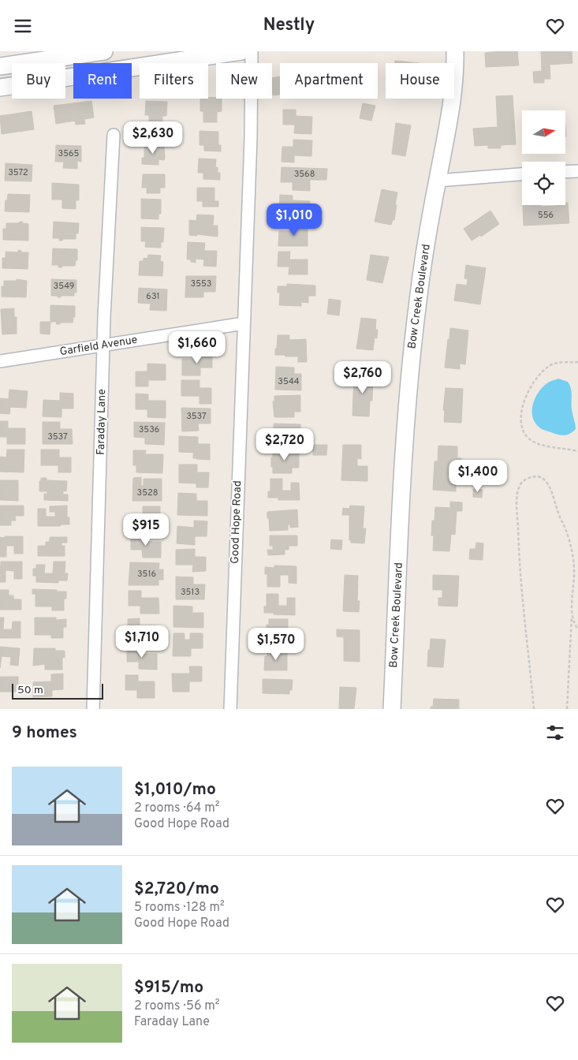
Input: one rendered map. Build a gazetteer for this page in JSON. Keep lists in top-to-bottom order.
{
  "streets": {
    "street": [
      "Bow Creek Boulevard",
      "Garfield Avenue",
      "Faraday Lane",
      "Good Hope Road"
    ]
  },
  "crossings": [
    ["Garfield Avenue", "Faraday Lane"],
    ["Garfield Avenue", "Good Hope Road"]
  ],
  "house_numbers": [
    "3565",
    "3572",
    "3568",
    "556",
    "3553",
    "3549",
    "631",
    "3544",
    "3537",
    "3536",
    "3537",
    "3528",
    "3516",
    "3513"
  ],
  "scale_bar": "50 m",
  "north": "right",
  "page": {
    "header": "Nestly",
    "chip": [
      "Buy",
      "Rent",
      "Filters",
      "New",
      "Apartment",
      "House"
    ],
    "price": [
      "$2,630",
      "$1,010",
      "$1,660",
      "$2,760",
      "$2,720",
      "$1,400",
      "$915",
      "$1,710",
      "$1,570"
    ],
    "scale": "50 m",
    "heading": "9 homes",
    "list": [
      {
        "name": "$1,010/mo",
        "note": "2 rooms · 64 m² · Good Hope Road"
      },
      {
        "name": "$2,720/mo",
        "note": "5 rooms · 128 m² · Good Hope Road"
      },
      {
        "name": "$915/mo",
        "note": "2 rooms · 56 m² · Faraday Lane"
      }
    ]
  }
}
